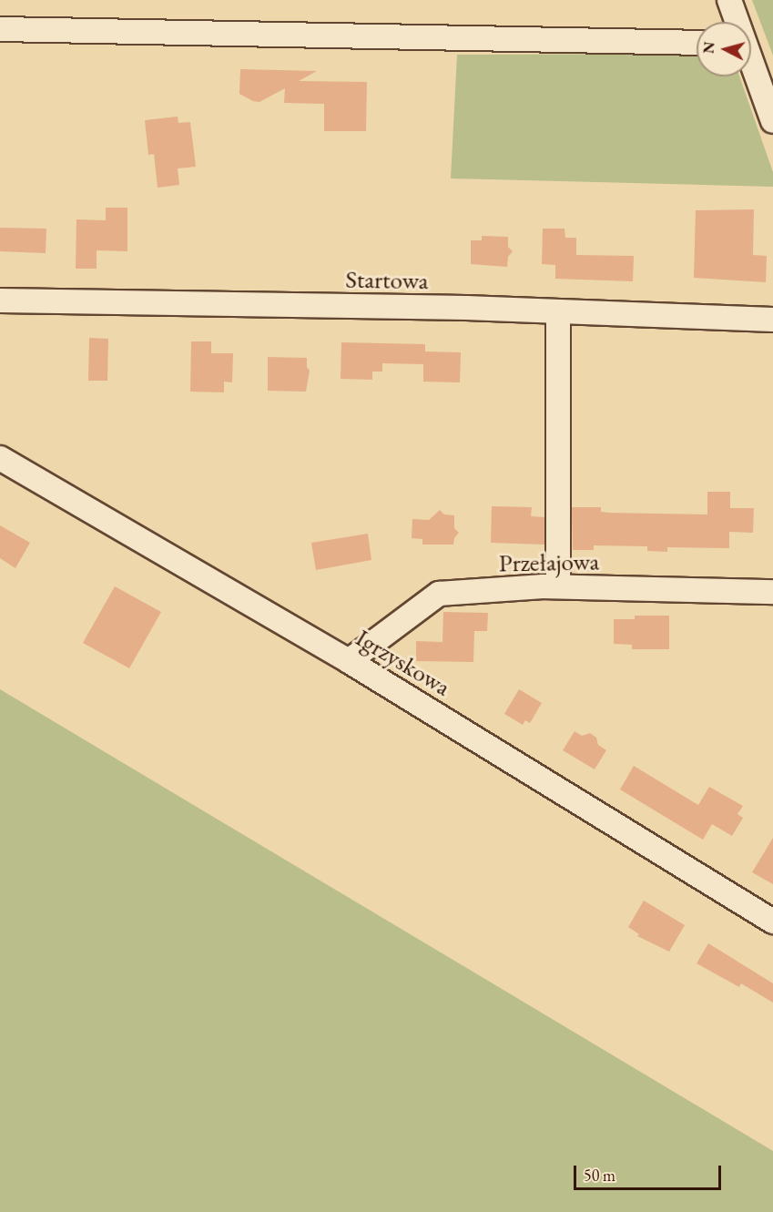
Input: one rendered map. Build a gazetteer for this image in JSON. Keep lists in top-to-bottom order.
{
  "streets": {
    "street": ["Startowa", "Przełajowa", "Igrzyskowa"]
  },
  "crossings": [
    ["Przełajowa", "Igrzyskowa"]
  ],
  "scale_bar": "50 m",
  "north": "left"
}
